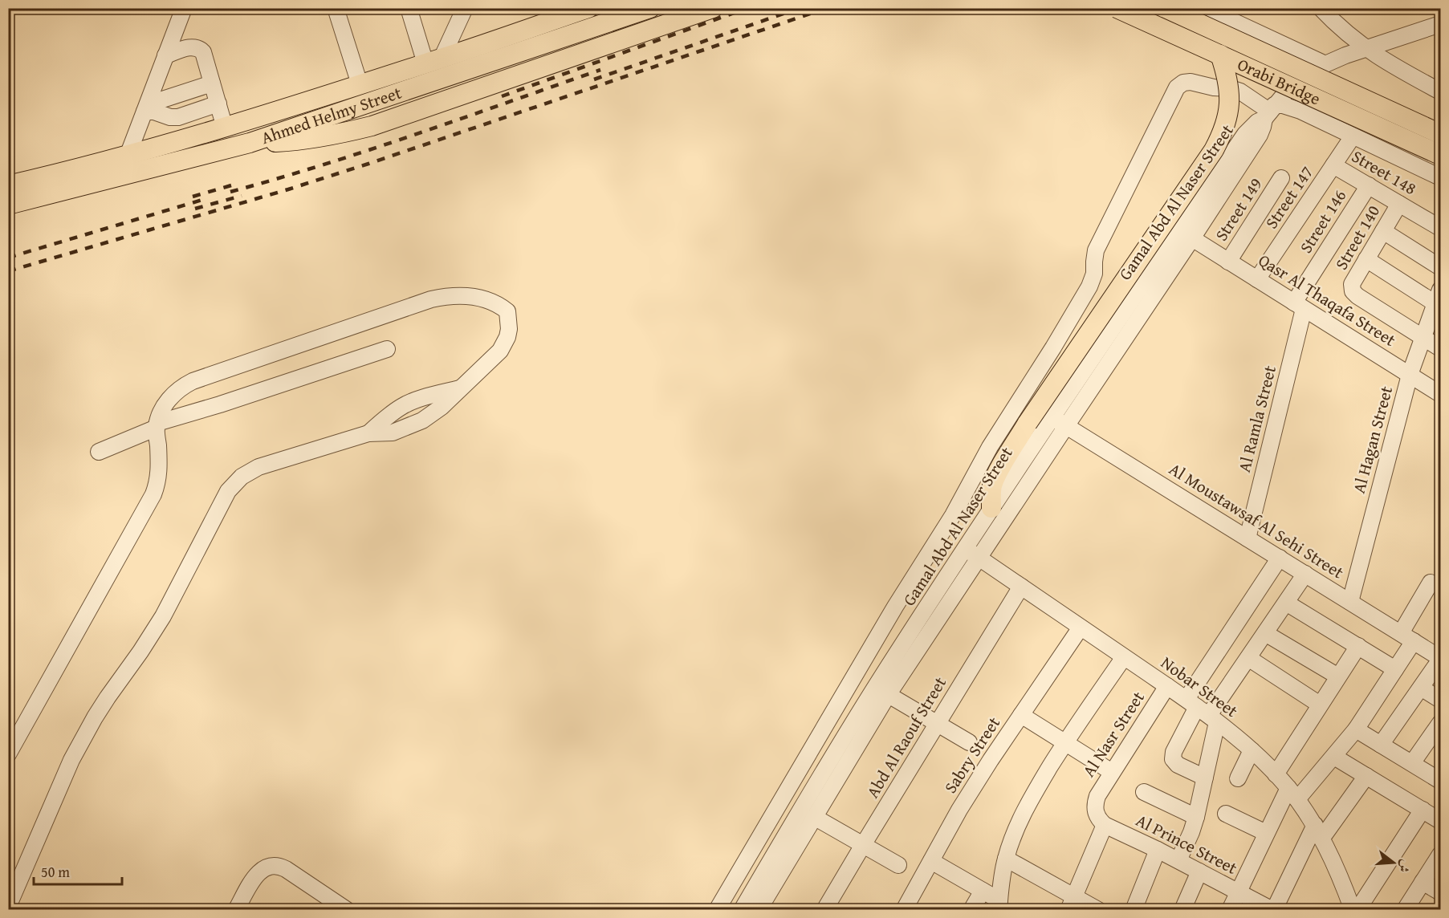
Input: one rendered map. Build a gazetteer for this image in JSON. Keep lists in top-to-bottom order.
{
  "streets": {
    "main road": ["Orabi Bridge", "Ahmed Helmy Street"],
    "street": [
      "Street 148",
      "Street 147",
      "Gamal Abd Al Naser Street",
      "Street 149",
      "Street 146",
      "Street 140",
      "Qasr Al Thaqafa Street",
      "Al Ramla Street",
      "Al Hagan Street",
      "Al Moustawsaf Al Sehi Street",
      "Nobar Street",
      "Al Nasr Street",
      "Abd Al Raouf Street",
      "Sabry Street",
      "Al Prince Street"
    ]
  },
  "crossings": [
    ["Street 148", "Street 147"],
    ["Street 148", "Street 146"],
    ["Street 148", "Street 140"],
    ["Street 147", "Qasr Al Thaqafa Street"],
    ["Gamal Abd Al Naser Street", "Qasr Al Thaqafa Street"],
    ["Gamal Abd Al Naser Street", "Al Moustawsaf Al Sehi Street"],
    ["Gamal Abd Al Naser Street", "Nobar Street"],
    ["Street 149", "Qasr Al Thaqafa Street"],
    ["Street 146", "Qasr Al Thaqafa Street"],
    ["Street 146", "Al Ramla Street"],
    ["Street 140", "Al Hagan Street"],
    ["Qasr Al Thaqafa Street", "Al Ramla Street"],
    ["Qasr Al Thaqafa Street", "Al Hagan Street"],
    ["Al Ramla Street", "Al Moustawsaf Al Sehi Street"],
    ["Al Hagan Street", "Al Moustawsaf Al Sehi Street"],
    ["Nobar Street", "Al Nasr Street"],
    ["Nobar Street", "Abd Al Raouf Street"],
    ["Nobar Street", "Sabry Street"],
    ["Al Nasr Street", "Al Prince Street"]
  ],
  "scale_bar": "50 m",
  "north": "right"
}
